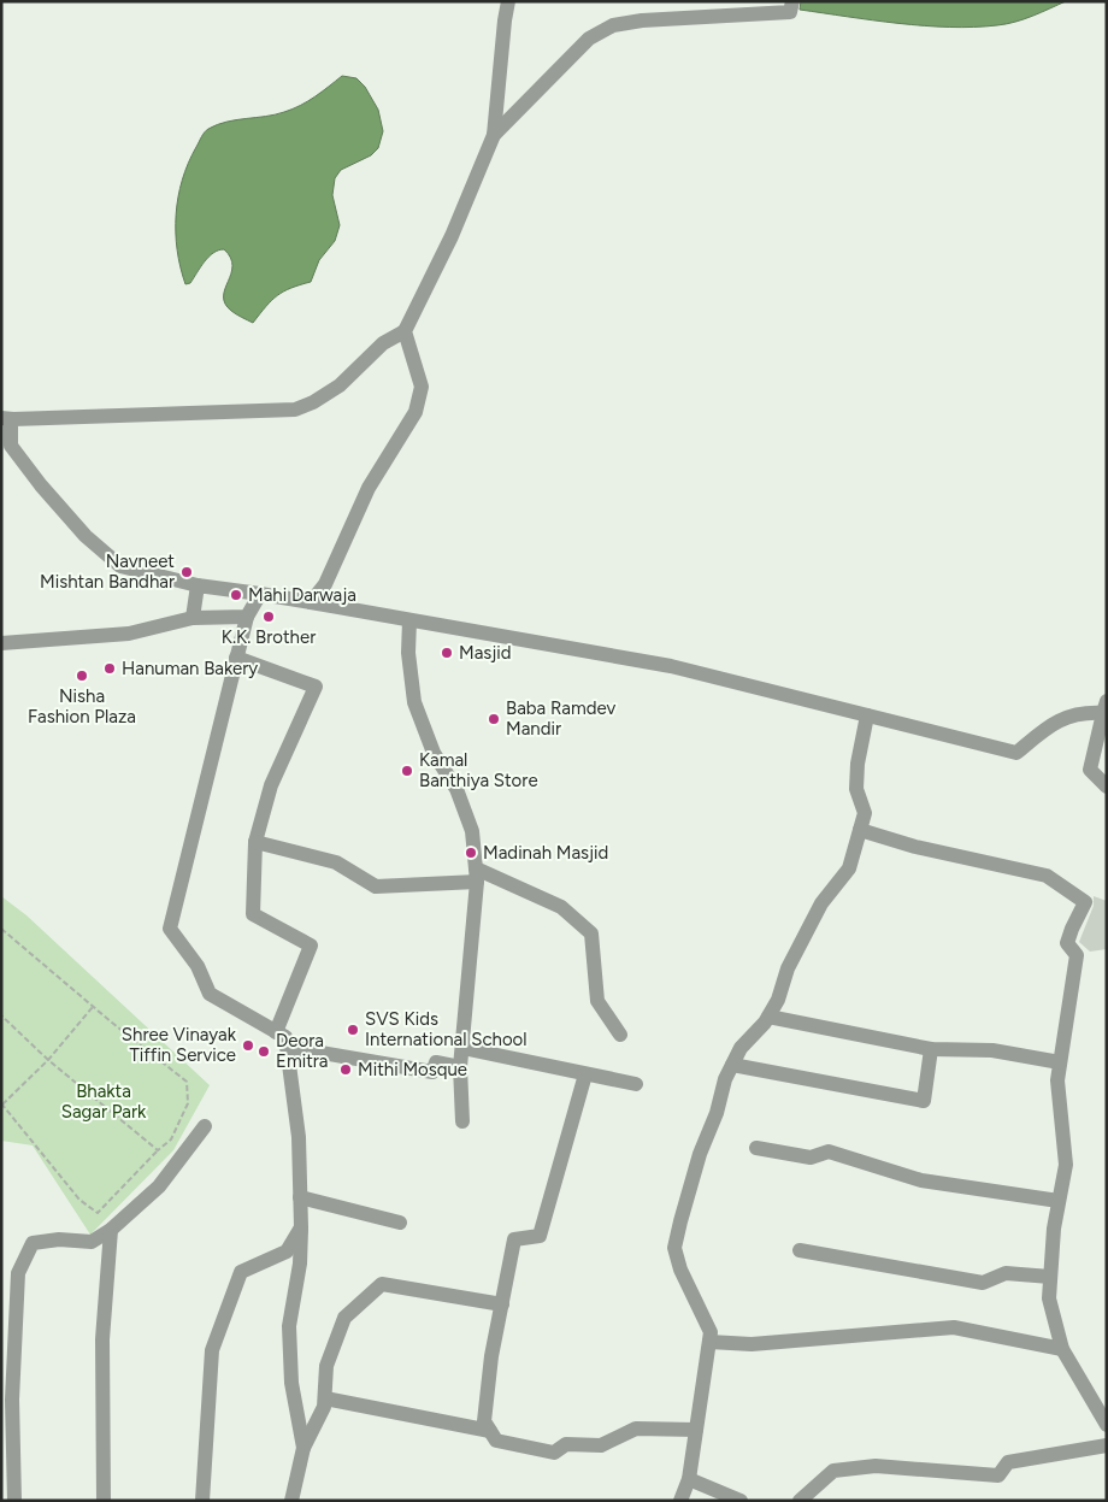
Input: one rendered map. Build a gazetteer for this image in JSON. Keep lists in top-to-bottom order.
{
  "parks": ["Bhakta Sagar Park"],
  "places": [
    "Navneet Mishtan Bandhar",
    "Mahi Darwaja",
    "K.K. Brother",
    "Masjid",
    "Hanuman Bakery",
    "Nisha Fashion Plaza",
    "Baba Ramdev Mandir",
    "Kamal Banthiya Store",
    "Madinah Masjid",
    "SVS Kids International School",
    "Shree Vinayak Tiffin Service",
    "Deora Emitra",
    "Mithi Mosque"
  ]
}
